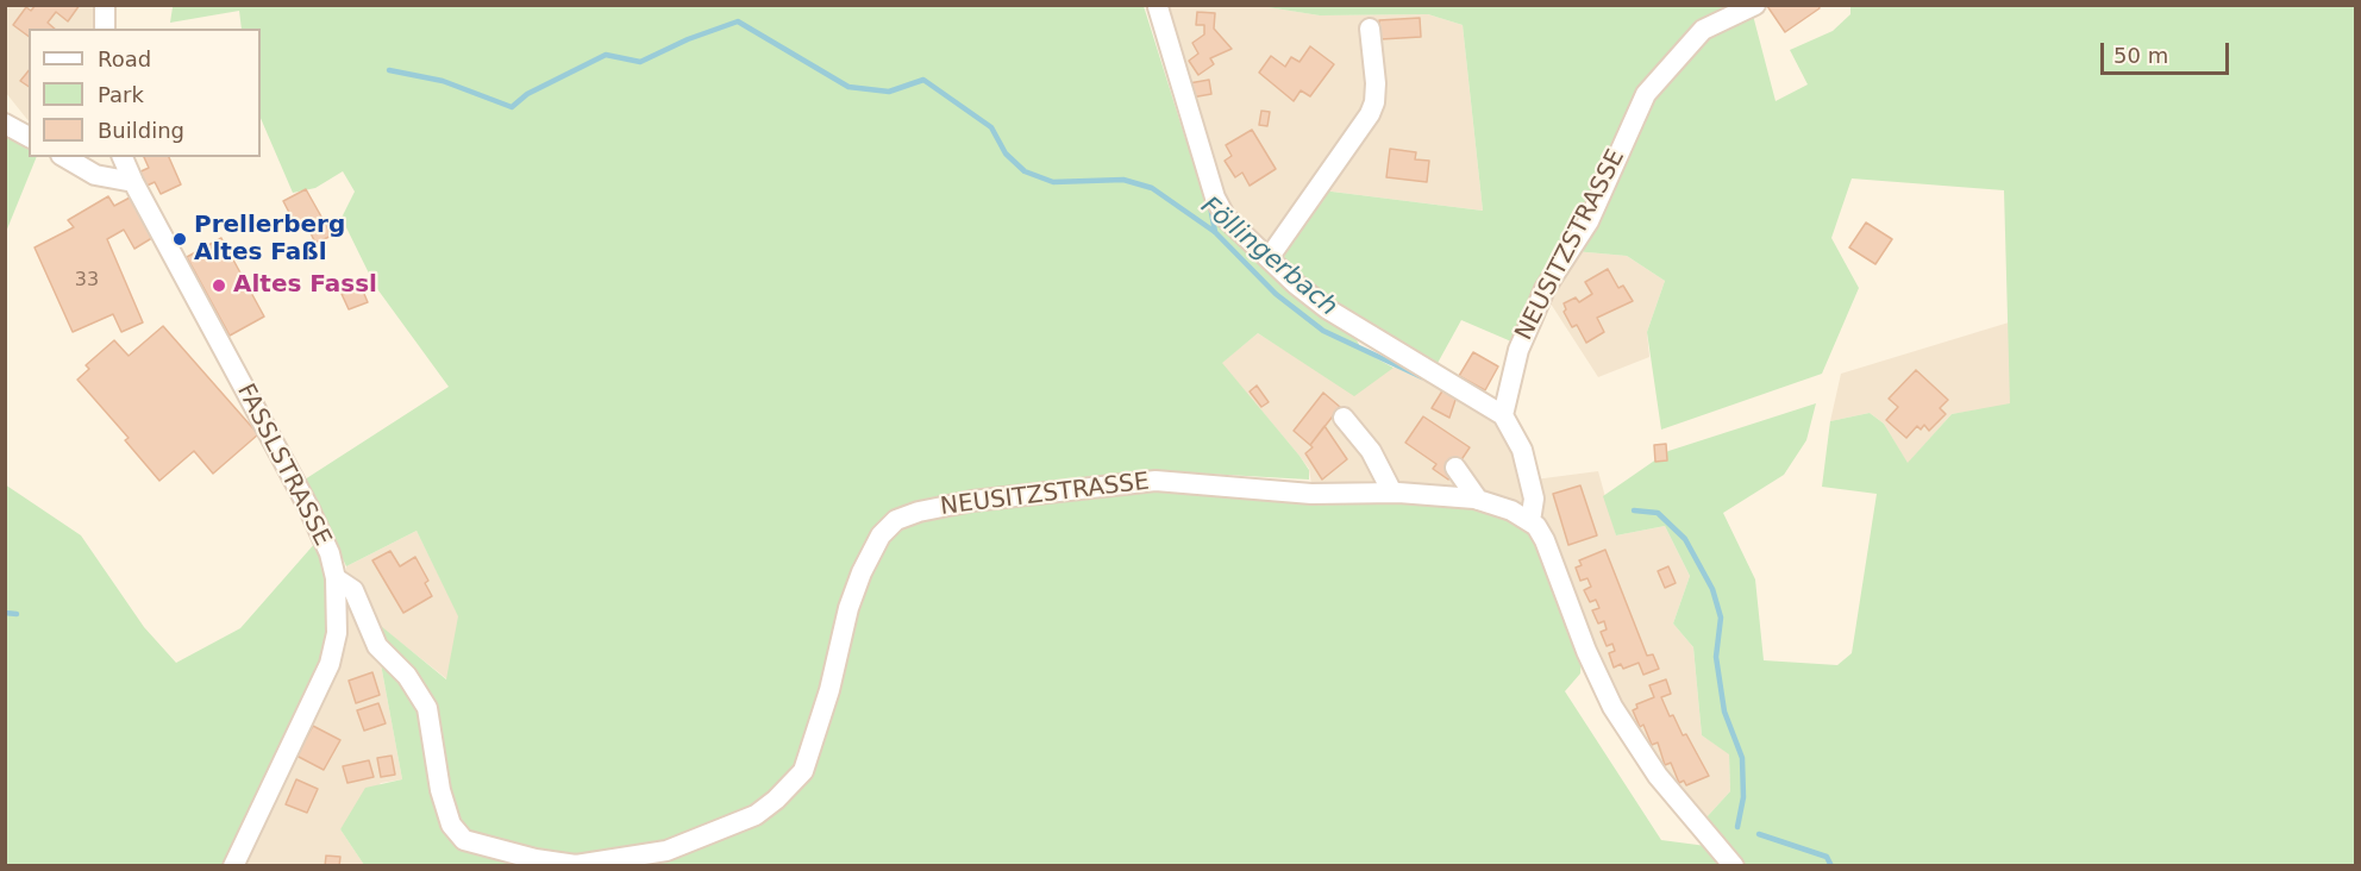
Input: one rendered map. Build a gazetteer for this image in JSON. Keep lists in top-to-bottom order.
{
  "streets": {
    "street": ["NEUSITZSTRASSE", "FASSLSTRASSE"]
  },
  "crossings": [
    ["NEUSITZSTRASSE", "FASSLSTRASSE"]
  ],
  "water": ["Föllingerbach"],
  "places": ["Prellerberg Altes Faßl", "Altes Fassl"],
  "house_numbers": ["33"],
  "legend": ["Road", "Park", "Building"],
  "scale_bar": "50 m"
}
